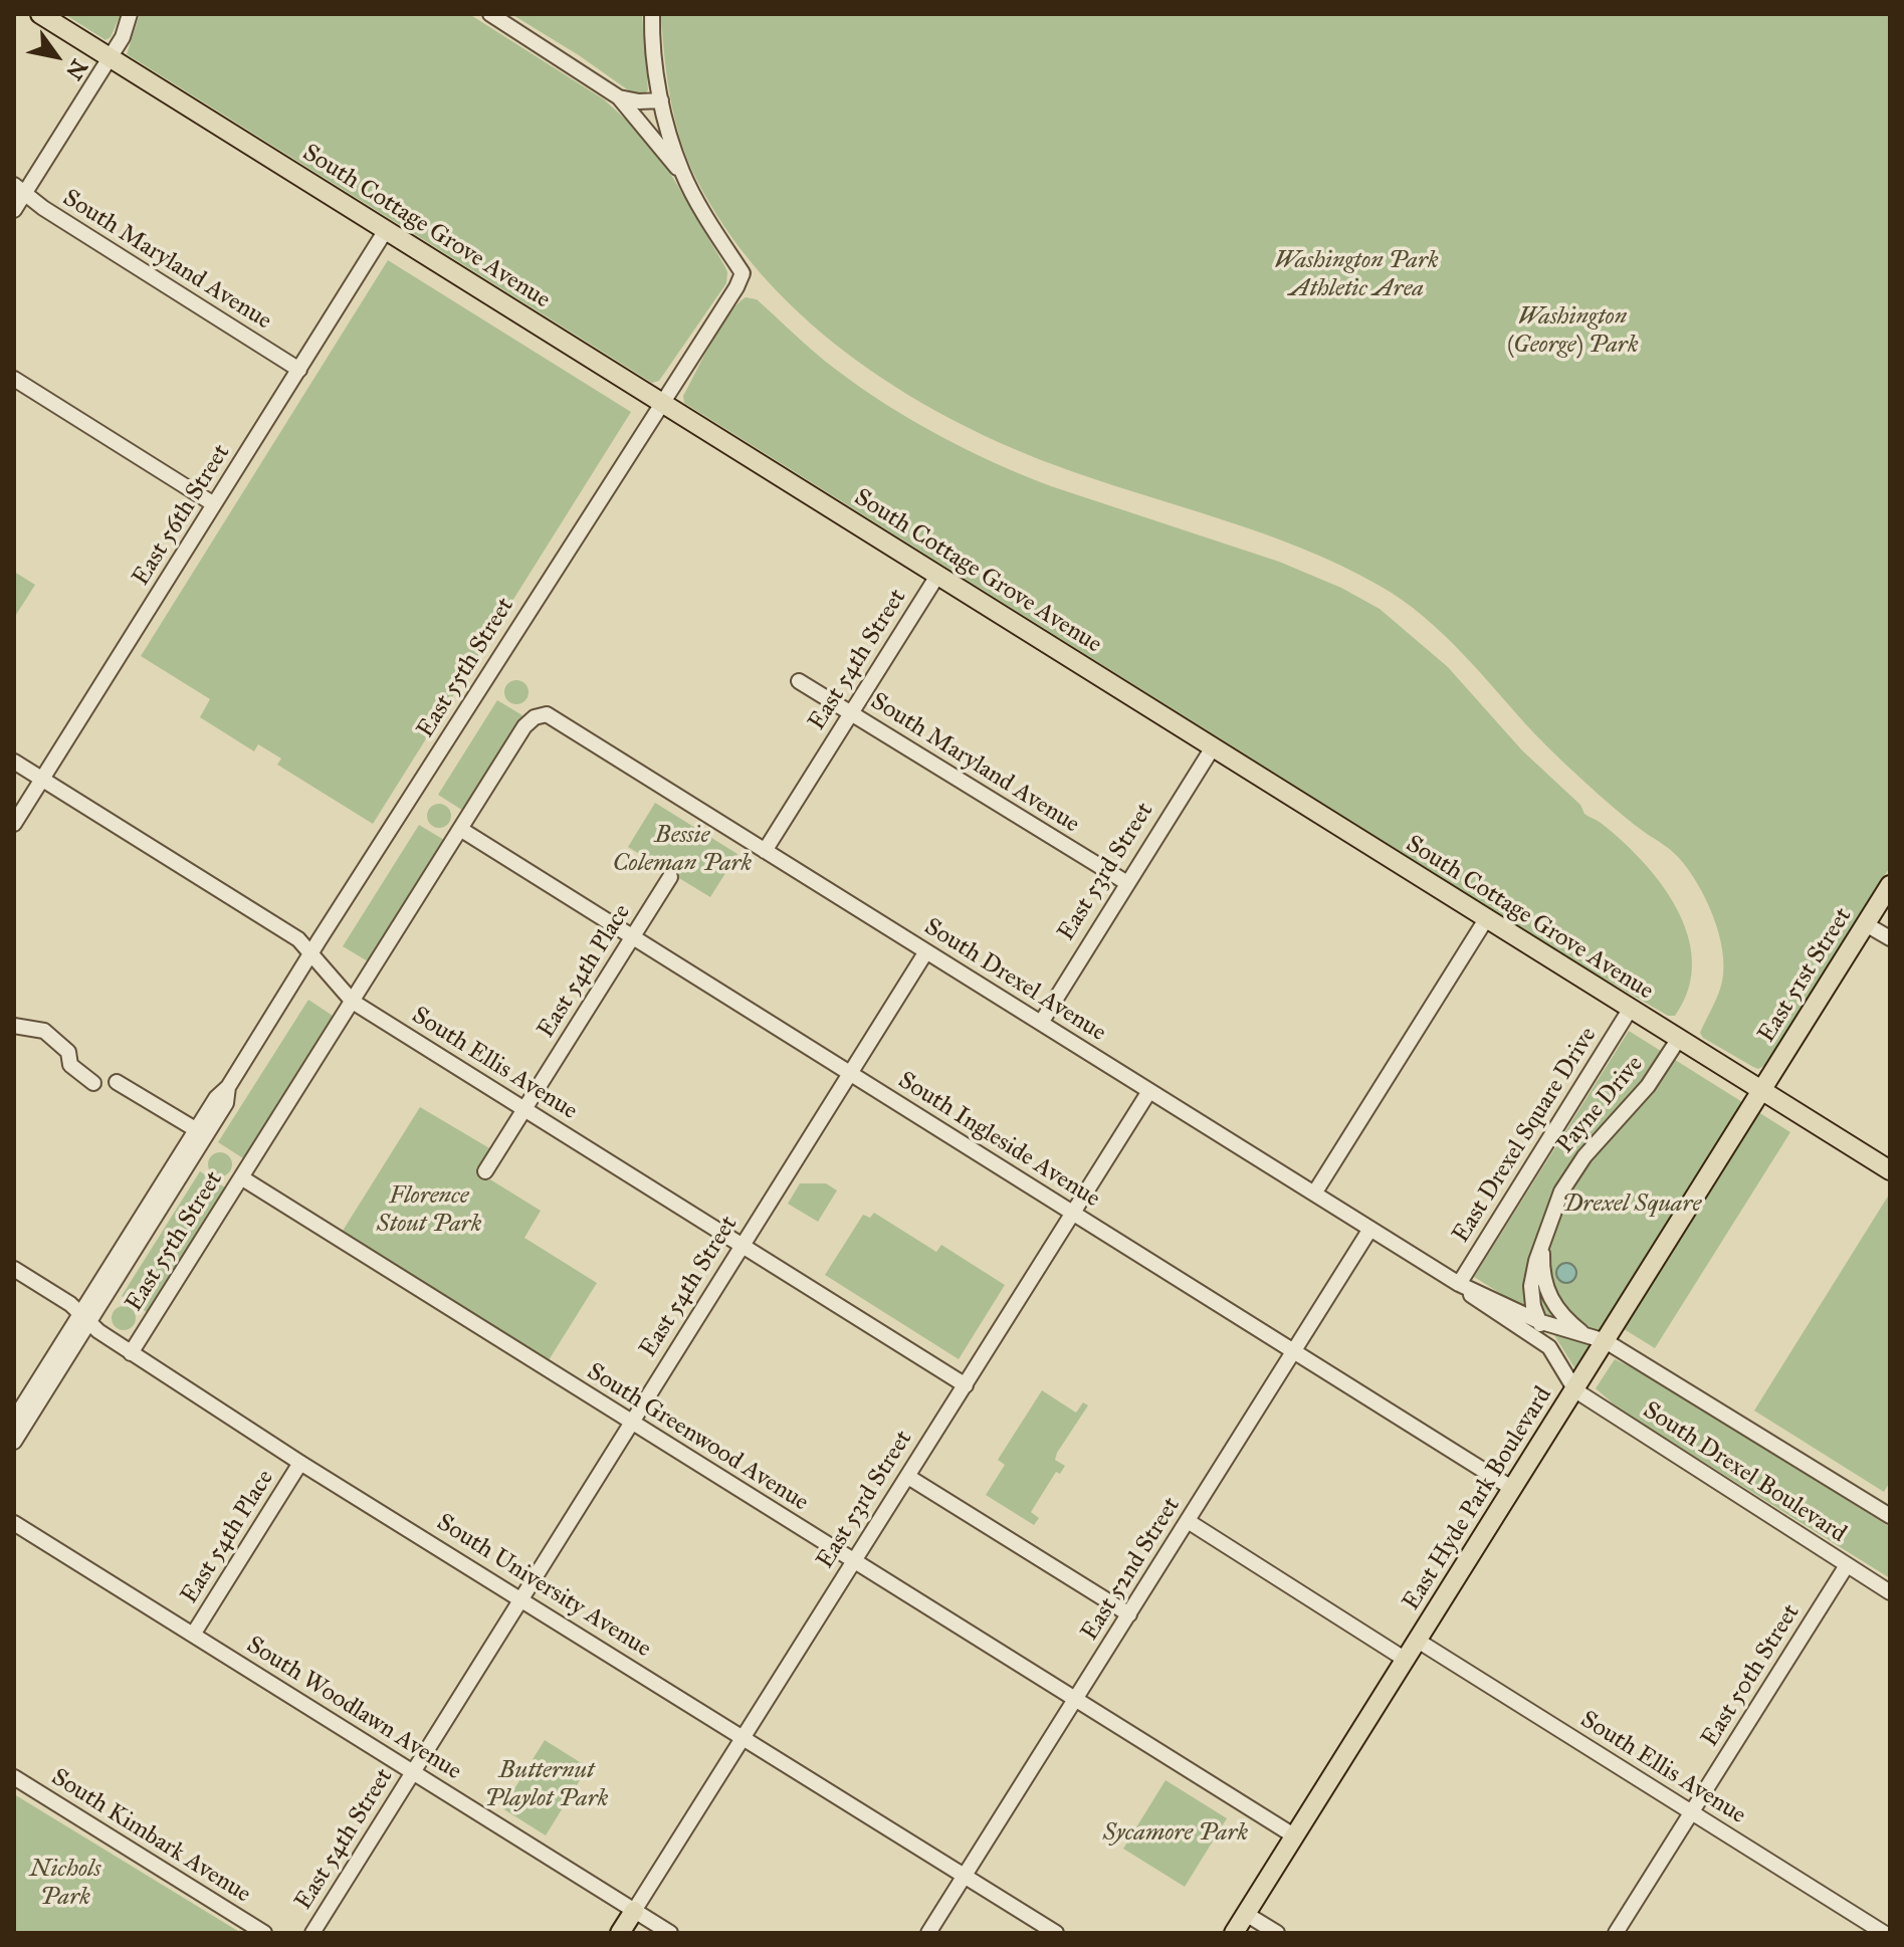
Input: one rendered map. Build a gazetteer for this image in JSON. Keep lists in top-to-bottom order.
{
  "streets": {
    "main road": [
      "South Cottage Grove Avenue",
      "East 53rd Street",
      "East 51st Street",
      "East Hyde Park Boulevard"
    ],
    "street": [
      "South Maryland Avenue",
      "East 56th Street",
      "East 54th Street",
      "East 55th Street",
      "East 54th Place",
      "South Drexel Avenue",
      "South Ellis Avenue",
      "Payne Drive",
      "East Drexel Square Drive",
      "South Ingleside Avenue",
      "South Greenwood Avenue",
      "South Drexel Boulevard",
      "East 52nd Street",
      "South University Avenue",
      "East 50th Street",
      "South Woodlawn Avenue",
      "South Kimbark Avenue"
    ]
  },
  "crossings": [
    ["South Cottage Grove Avenue", "East 56th Street"],
    ["South Cottage Grove Avenue", "East 54th Street"],
    ["South Cottage Grove Avenue", "East 55th Street"],
    ["South Cottage Grove Avenue", "East 53rd Street"],
    ["South Cottage Grove Avenue", "East 51st Street"],
    ["South Cottage Grove Avenue", "Payne Drive"],
    ["South Cottage Grove Avenue", "East Drexel Square Drive"],
    ["South Cottage Grove Avenue", "East Hyde Park Boulevard"],
    ["South Maryland Avenue", "East 56th Street"],
    ["South Maryland Avenue", "East 54th Street"],
    ["South Maryland Avenue", "East 53rd Street"],
    ["East 56th Street", "South Ellis Avenue"],
    ["East 54th Street", "South Drexel Avenue"],
    ["East 54th Street", "South Ellis Avenue"],
    ["East 54th Street", "South Ingleside Avenue"],
    ["East 54th Street", "South Greenwood Avenue"],
    ["East 54th Street", "South University Avenue"],
    ["East 54th Street", "South Woodlawn Avenue"],
    ["East 55th Street", "South Drexel Avenue"],
    ["East 55th Street", "South Ellis Avenue"],
    ["East 55th Street", "South Ingleside Avenue"],
    ["East 55th Street", "South Greenwood Avenue"],
    ["East 55th Street", "South University Avenue"],
    ["East 53rd Street", "South Drexel Avenue"],
    ["East 53rd Street", "South Ellis Avenue"],
    ["East 53rd Street", "South Ingleside Avenue"],
    ["East 53rd Street", "South Greenwood Avenue"],
    ["East 53rd Street", "South University Avenue"],
    ["East 53rd Street", "South Woodlawn Avenue"],
    ["East 54th Place", "South Ellis Avenue"],
    ["East 54th Place", "South Ingleside Avenue"],
    ["East 54th Place", "South University Avenue"],
    ["East 54th Place", "South Woodlawn Avenue"],
    ["East 51st Street", "East Hyde Park Boulevard"],
    ["South Drexel Avenue", "Payne Drive"],
    ["South Drexel Avenue", "East Drexel Square Drive"],
    ["South Drexel Avenue", "South Drexel Boulevard"],
    ["South Drexel Avenue", "East Hyde Park Boulevard"],
    ["South Drexel Avenue", "East 52nd Street"],
    ["South Ellis Avenue", "East Hyde Park Boulevard"],
    ["South Ellis Avenue", "East 50th Street"],
    ["South Ingleside Avenue", "East Hyde Park Boulevard"],
    ["South Ingleside Avenue", "East 52nd Street"],
    ["South Greenwood Avenue", "East Hyde Park Boulevard"],
    ["South Greenwood Avenue", "East 52nd Street"],
    ["South Drexel Boulevard", "East Hyde Park Boulevard"],
    ["South Drexel Boulevard", "East 50th Street"],
    ["East 52nd Street", "South University Avenue"]
  ],
  "parks": [
    "Washington Park Athletic Area",
    "Washington (George) Park",
    "Bessie Coleman Park",
    "Florence Stout Park",
    "Drexel Square",
    "Butternut Playlot Park",
    "Sycamore Park",
    "Nichols Park"
  ],
  "north": "bottom right"
}
